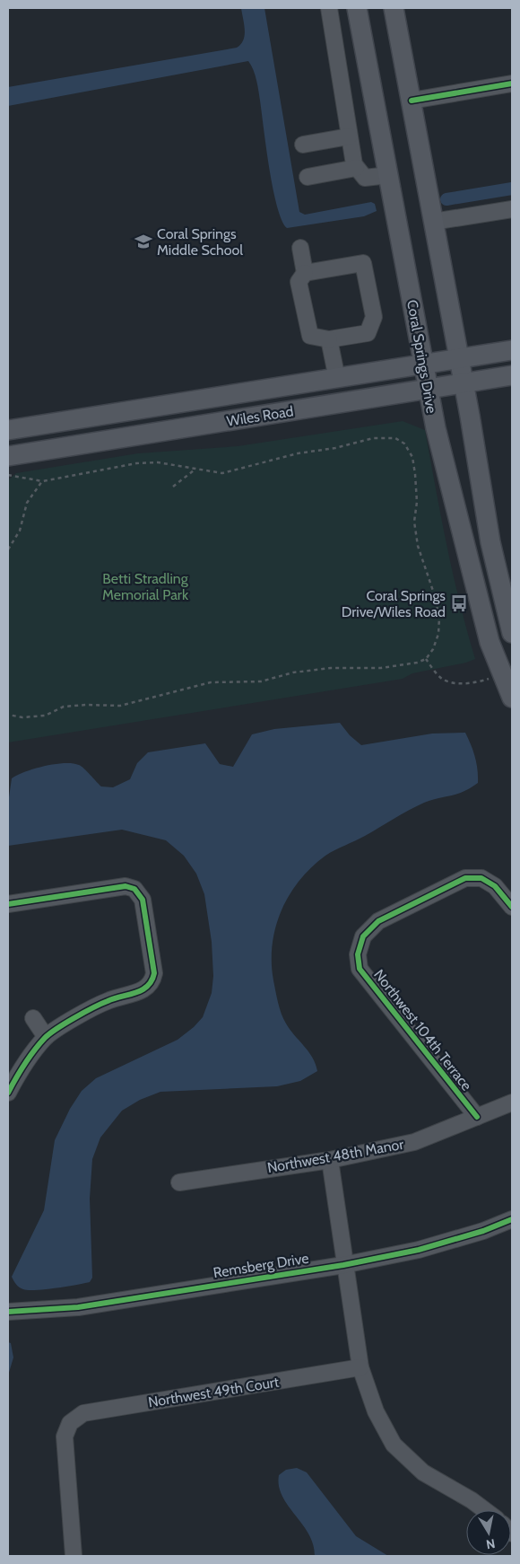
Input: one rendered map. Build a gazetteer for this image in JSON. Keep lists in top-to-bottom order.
{
  "streets": {
    "main road": ["Coral Springs Drive", "Wiles Road"],
    "street": [
      "Northwest 104th Terrace",
      "Northwest 48th Manor",
      "Remsberg Drive",
      "Northwest 49th Court"
    ]
  },
  "crossings": [
    ["Coral Springs Drive", "Wiles Road"],
    ["Northwest 104th Terrace", "Northwest 48th Manor"]
  ],
  "parks": ["Betti Stradling Memorial Park"],
  "places": {
    "school or university": ["Coral Springs Middle School"],
    "bus stop": ["Coral Springs Drive/Wiles Road"]
  },
  "north": "bottom"
}
